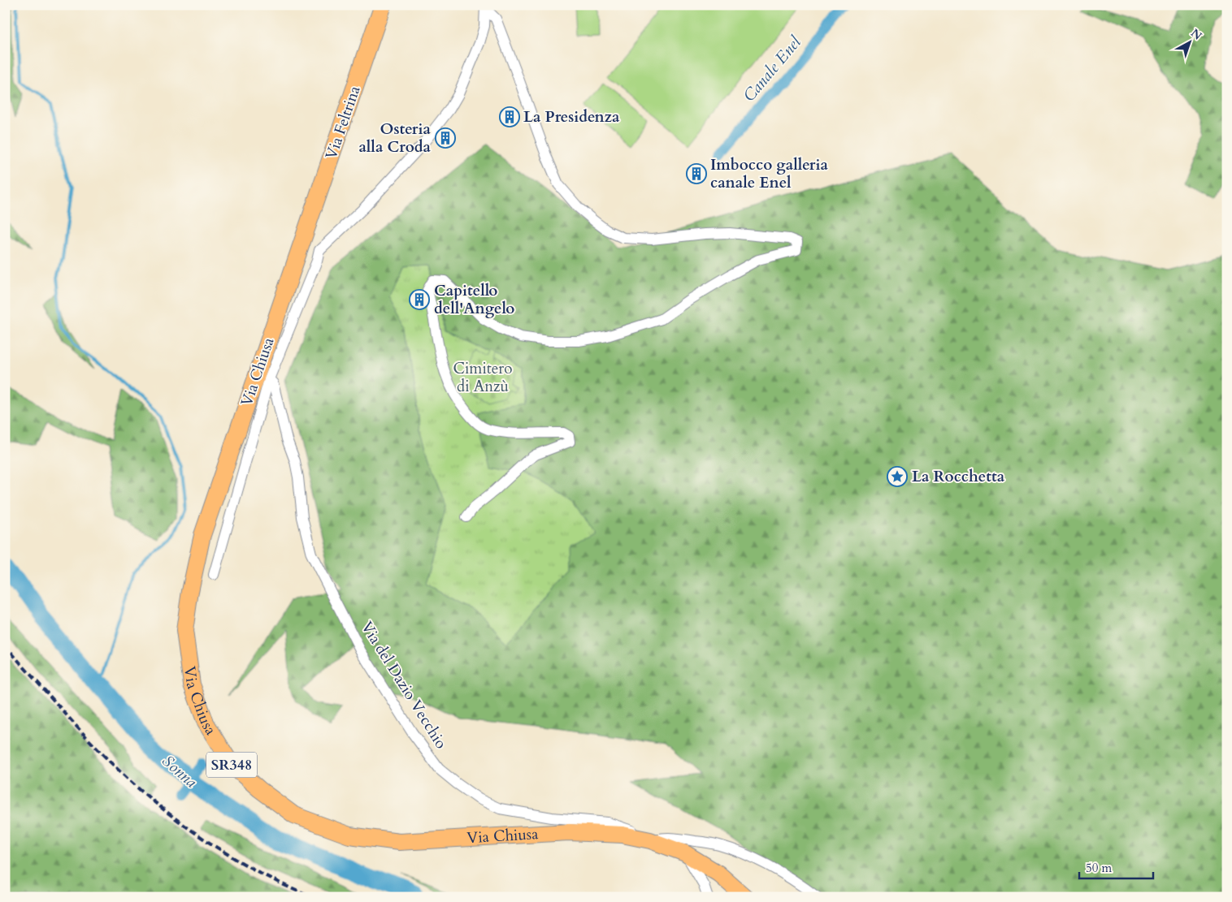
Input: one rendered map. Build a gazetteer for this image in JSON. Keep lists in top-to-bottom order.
{
  "streets": {
    "main road": ["Via Feltrina", "Via Chiusa", "SR348"],
    "street": ["Via del Dazio Vecchio"]
  },
  "crossings": [
    ["Via Feltrina", "Via Chiusa"],
    ["Via Chiusa", "Via del Dazio Vecchio"]
  ],
  "water": ["Canale Enel", "Sonna"],
  "parks": ["Cimitero di Anzù"],
  "places": {
    "building": [
      "La Presidenza",
      "Osteria alla Croda",
      "Imbocco galleria canale Enel",
      "Capitello dell'Angelo"
    ],
    "place": ["La Rocchetta"]
  },
  "scale_bar": "50 m",
  "north": "top right"
}
